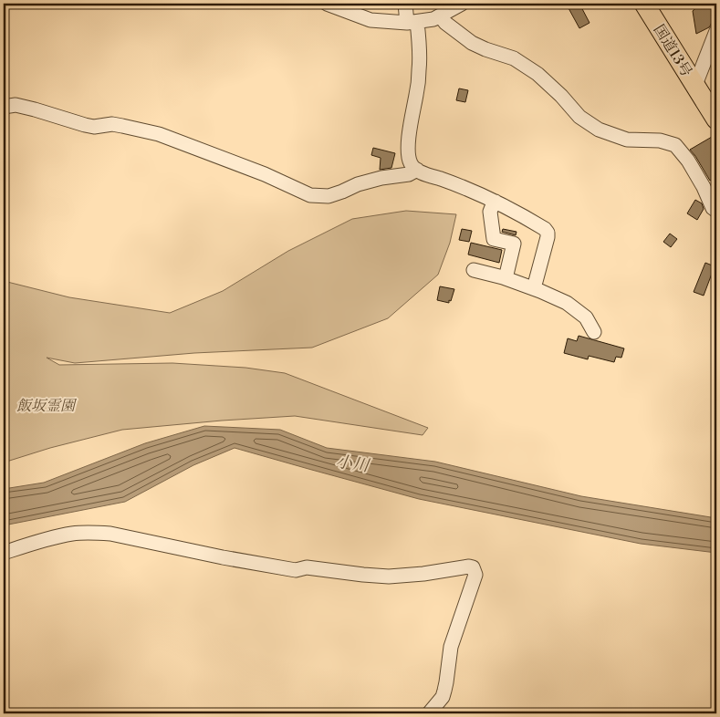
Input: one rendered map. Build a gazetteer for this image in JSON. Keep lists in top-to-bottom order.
{
  "streets": {
    "highway": ["国道13号"]
  },
  "water": ["小川"],
  "parks": ["飯坂霊園"]
}
